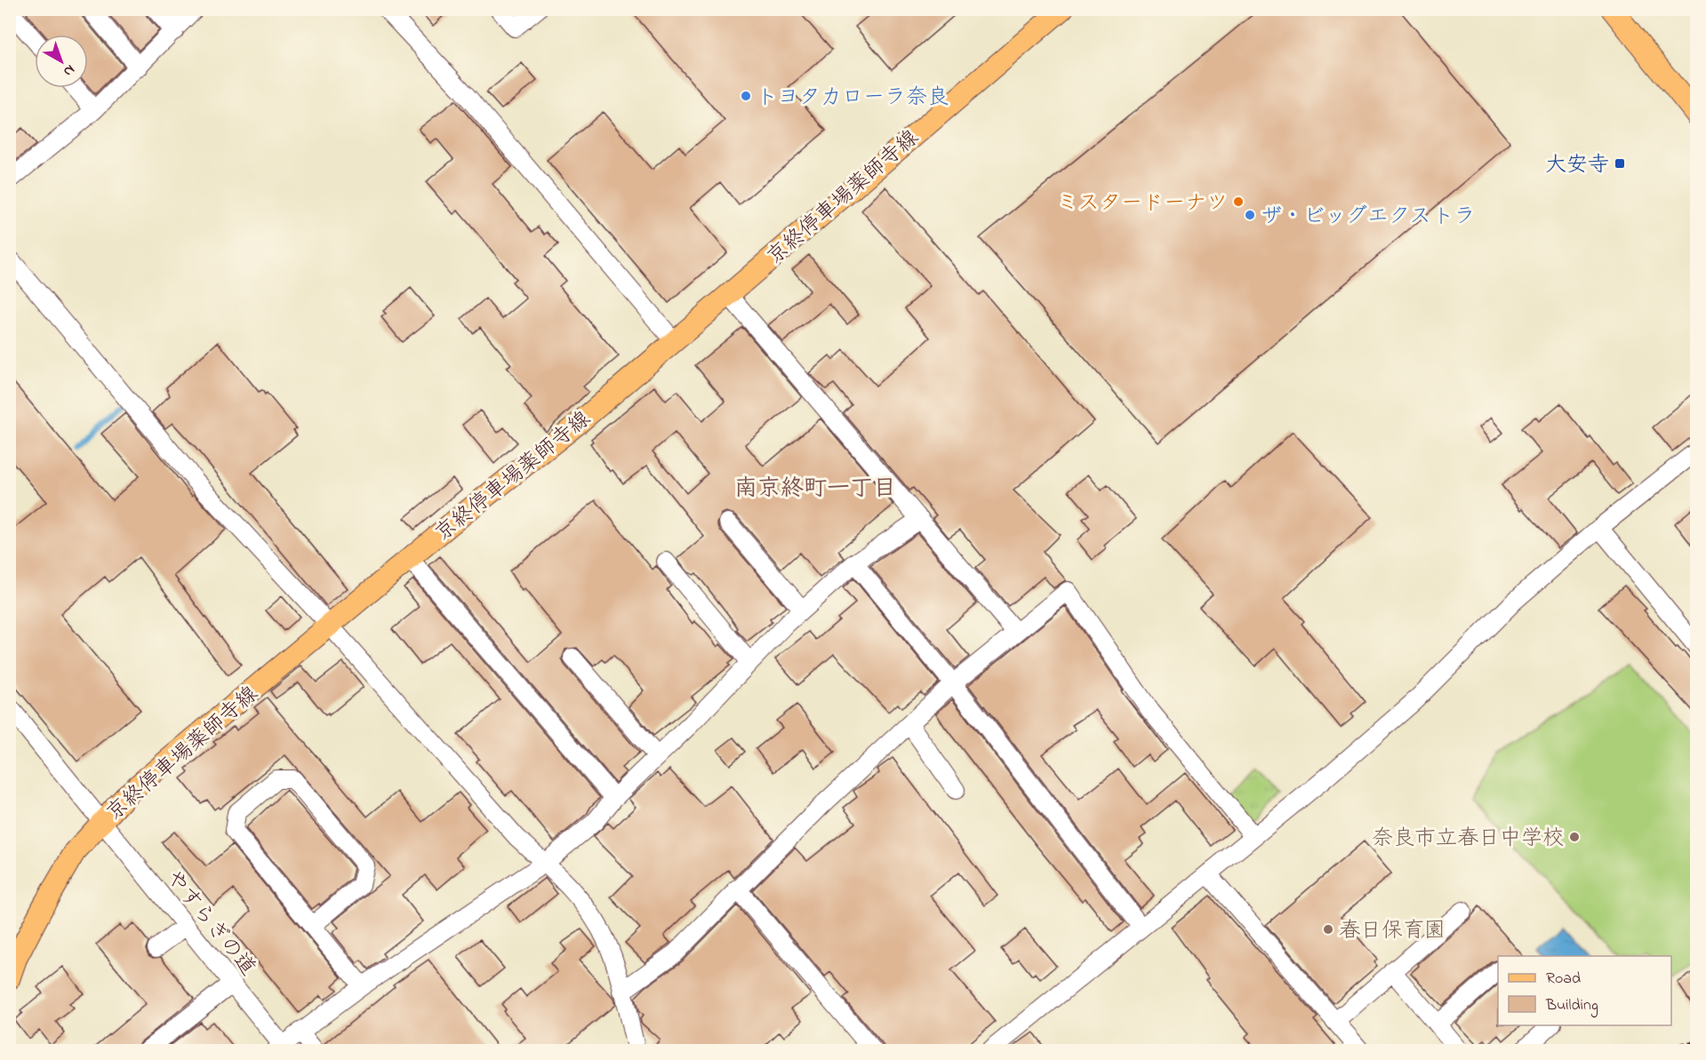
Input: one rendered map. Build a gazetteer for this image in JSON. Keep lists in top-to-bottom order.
{
  "streets": {
    "main road": ["京終停車場薬師寺線"],
    "street": ["やすらぎの道"]
  },
  "crossings": [
    ["京終停車場薬師寺線", "やすらぎの道"]
  ],
  "districts": ["南京終町一丁目"],
  "places": {
    "other": [
      "トヨタカローラ奈良",
      "ミスタードーナツ",
      "ザ・ビッグエクストラ",
      "奈良市立春日中学校",
      "春日保育園"
    ],
    "transit": ["大安寺"]
  },
  "legend": ["Road", "Building"],
  "north": "bottom right"
}
